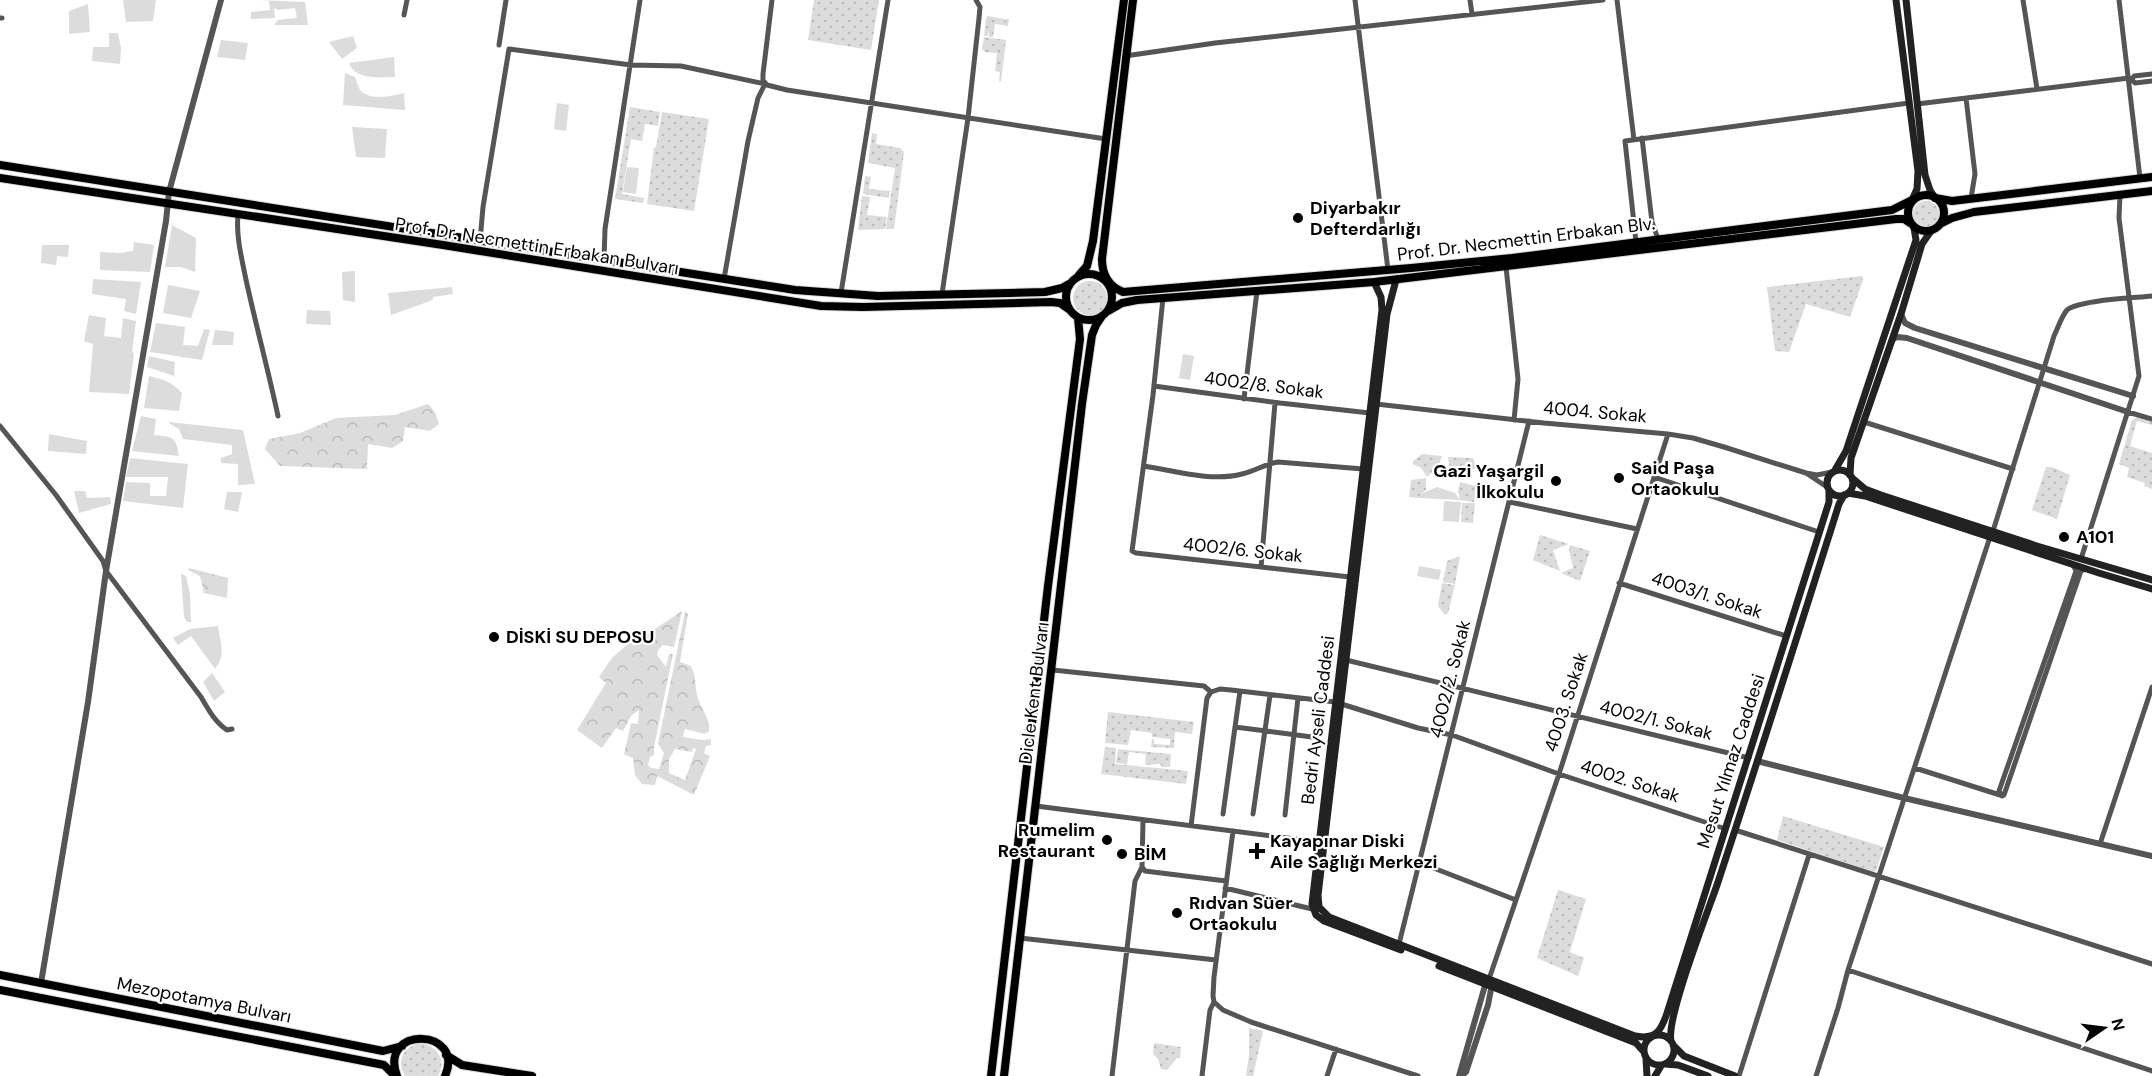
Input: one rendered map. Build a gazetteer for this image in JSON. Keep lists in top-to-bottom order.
{
  "streets": {
    "main road": [
      "Prof. Dr. Necmettin Erbakan Blv.",
      "Prof. Dr. Necmettin Erbakan Bulvarı",
      "Dicle Kent Bulvarı",
      "Bedri Ayseli Caddesi",
      "Mesut Yılmaz Caddesi",
      "Mezopotamya Bulvarı"
    ],
    "street": [
      "4002/8. Sokak",
      "4004. Sokak",
      "4002/6. Sokak",
      "4003/1. Sokak",
      "4002/2. Sokak",
      "4003. Sokak",
      "4002/1. Sokak",
      "4002. Sokak"
    ]
  },
  "crossings": [
    ["Prof. Dr. Necmettin Erbakan Blv.", "Prof. Dr. Necmettin Erbakan Bulvarı"],
    ["Prof. Dr. Necmettin Erbakan Blv.", "Dicle Kent Bulvarı"],
    ["Prof. Dr. Necmettin Erbakan Blv.", "Bedri Ayseli Caddesi"],
    ["Prof. Dr. Necmettin Erbakan Bulvarı", "Dicle Kent Bulvarı"],
    ["4002/8. Sokak", "Bedri Ayseli Caddesi"],
    ["4004. Sokak", "4002/2. Sokak"],
    ["4004. Sokak", "4003. Sokak"],
    ["4004. Sokak", "Bedri Ayseli Caddesi"],
    ["4002/6. Sokak", "Bedri Ayseli Caddesi"],
    ["4003/1. Sokak", "4003. Sokak"],
    ["4003/1. Sokak", "Mesut Yılmaz Caddesi"],
    ["4002/2. Sokak", "Bedri Ayseli Caddesi"],
    ["4002/2. Sokak", "4002/1. Sokak"],
    ["4002/2. Sokak", "4002. Sokak"],
    ["Dicle Kent Bulvarı", "4002. Sokak"],
    ["4003. Sokak", "Bedri Ayseli Caddesi"],
    ["4003. Sokak", "4002/1. Sokak"],
    ["4003. Sokak", "4002. Sokak"],
    ["Bedri Ayseli Caddesi", "4002/1. Sokak"],
    ["Bedri Ayseli Caddesi", "Mesut Yılmaz Caddesi"],
    ["Bedri Ayseli Caddesi", "4002. Sokak"],
    ["4002/1. Sokak", "Mesut Yılmaz Caddesi"],
    ["Mesut Yılmaz Caddesi", "4002. Sokak"]
  ],
  "places": {
    "other": [
      "Diyarbakır Defterdarlığı",
      "Said Paşa Ortaokulu",
      "Gazi Yaşargil İlkokulu",
      "A101",
      "DİSKİ SU DEPOSU",
      "Rumelim Restaurant",
      "BİM",
      "Rıdvan Süer Ortaokulu"
    ],
    "health": ["Kayapınar Diski Aile Sağlığı Merkezi"]
  },
  "north": "right"
}
